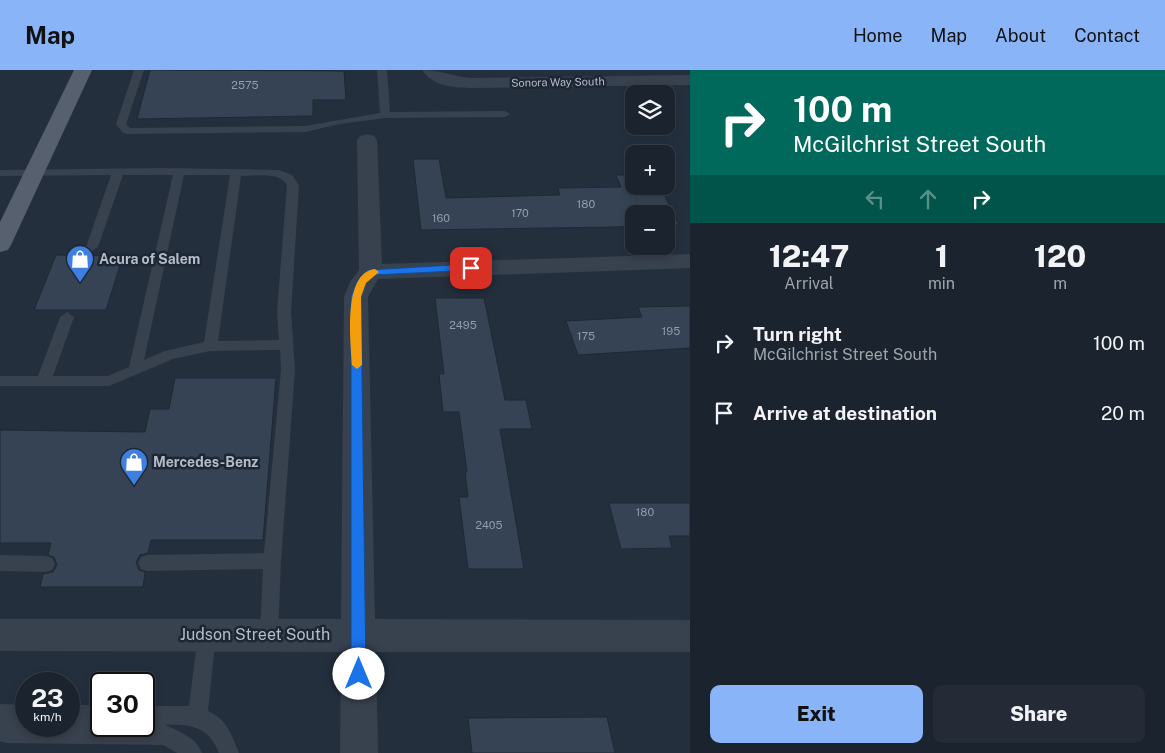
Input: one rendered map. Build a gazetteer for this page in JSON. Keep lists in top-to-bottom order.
{
  "streets": {
    "street": ["Sonora Way South", "Judson Street South"]
  },
  "places": {
    "shop": ["Acura of Salem", "Mercedes-Benz"]
  },
  "house_numbers": [
    "2575",
    "180",
    "170",
    "160",
    "2495",
    "195",
    "175",
    "180",
    "2405"
  ],
  "page": {
    "header": "Map",
    "nav": [
      "Home",
      "Map",
      "About",
      "Contact"
    ],
    "turn": ["100 m", "McGilchrist Street South"],
    "map_buttons": ["+", "−"],
    "eta": [
      "12:47",
      "Arrival",
      "1",
      "min",
      "120",
      "m"
    ],
    "list": [
      {
        "name": "Turn right",
        "note": "McGilchrist Street South",
        "value": "100 m"
      },
      {
        "name": "Arrive at destination",
        "value": "20 m"
      }
    ],
    "speed": "23 km/h",
    "limit": "30",
    "buttons": ["Exit", "Share"]
  }
}
